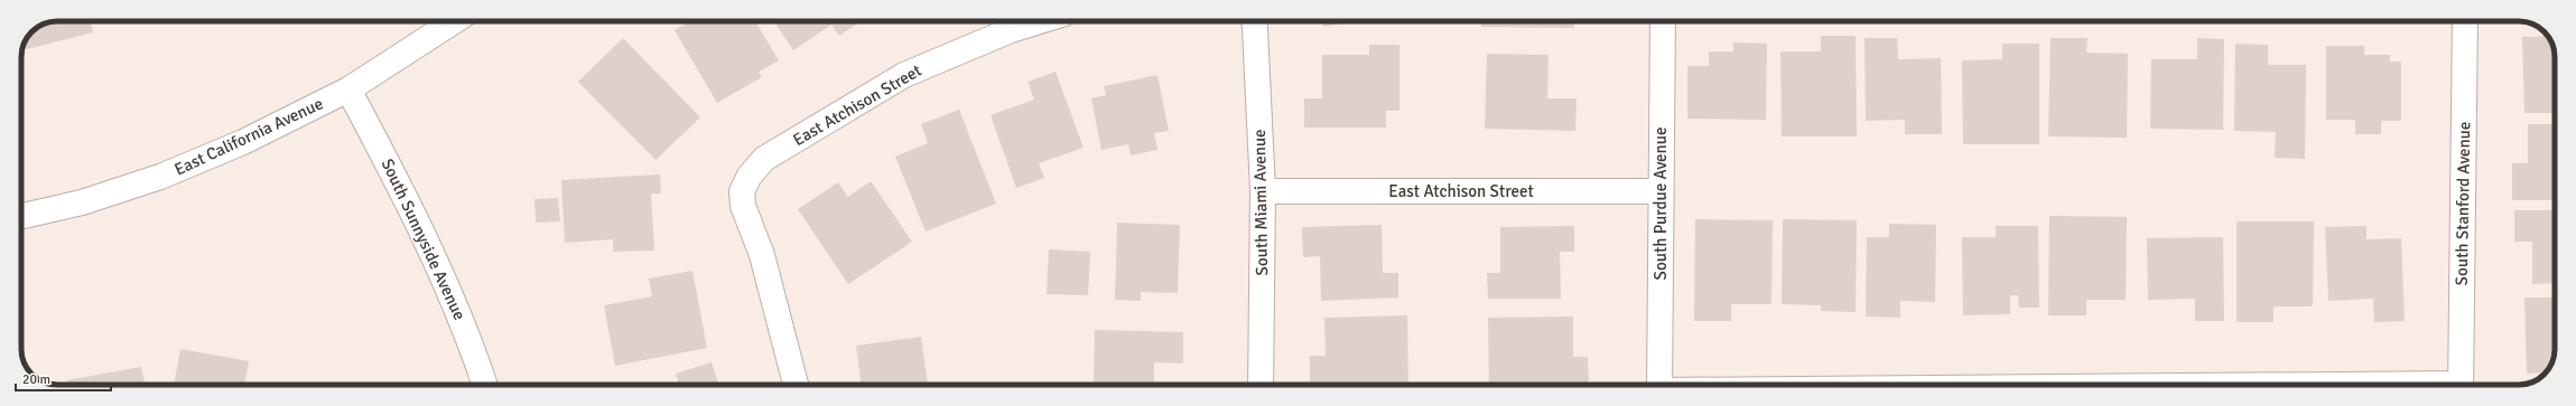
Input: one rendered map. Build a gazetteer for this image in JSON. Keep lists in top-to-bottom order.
{
  "streets": {
    "street": [
      "East Atchison Street",
      "East California Avenue",
      "South Miami Avenue",
      "South Purdue Avenue",
      "South Stanford Avenue",
      "South Sunnyside Avenue"
    ]
  },
  "crossings": [
    ["East Atchison Street", "South Miami Avenue"],
    ["East Atchison Street", "South Purdue Avenue"],
    ["East California Avenue", "South Sunnyside Avenue"]
  ],
  "scale_bar": "20 m"
}
